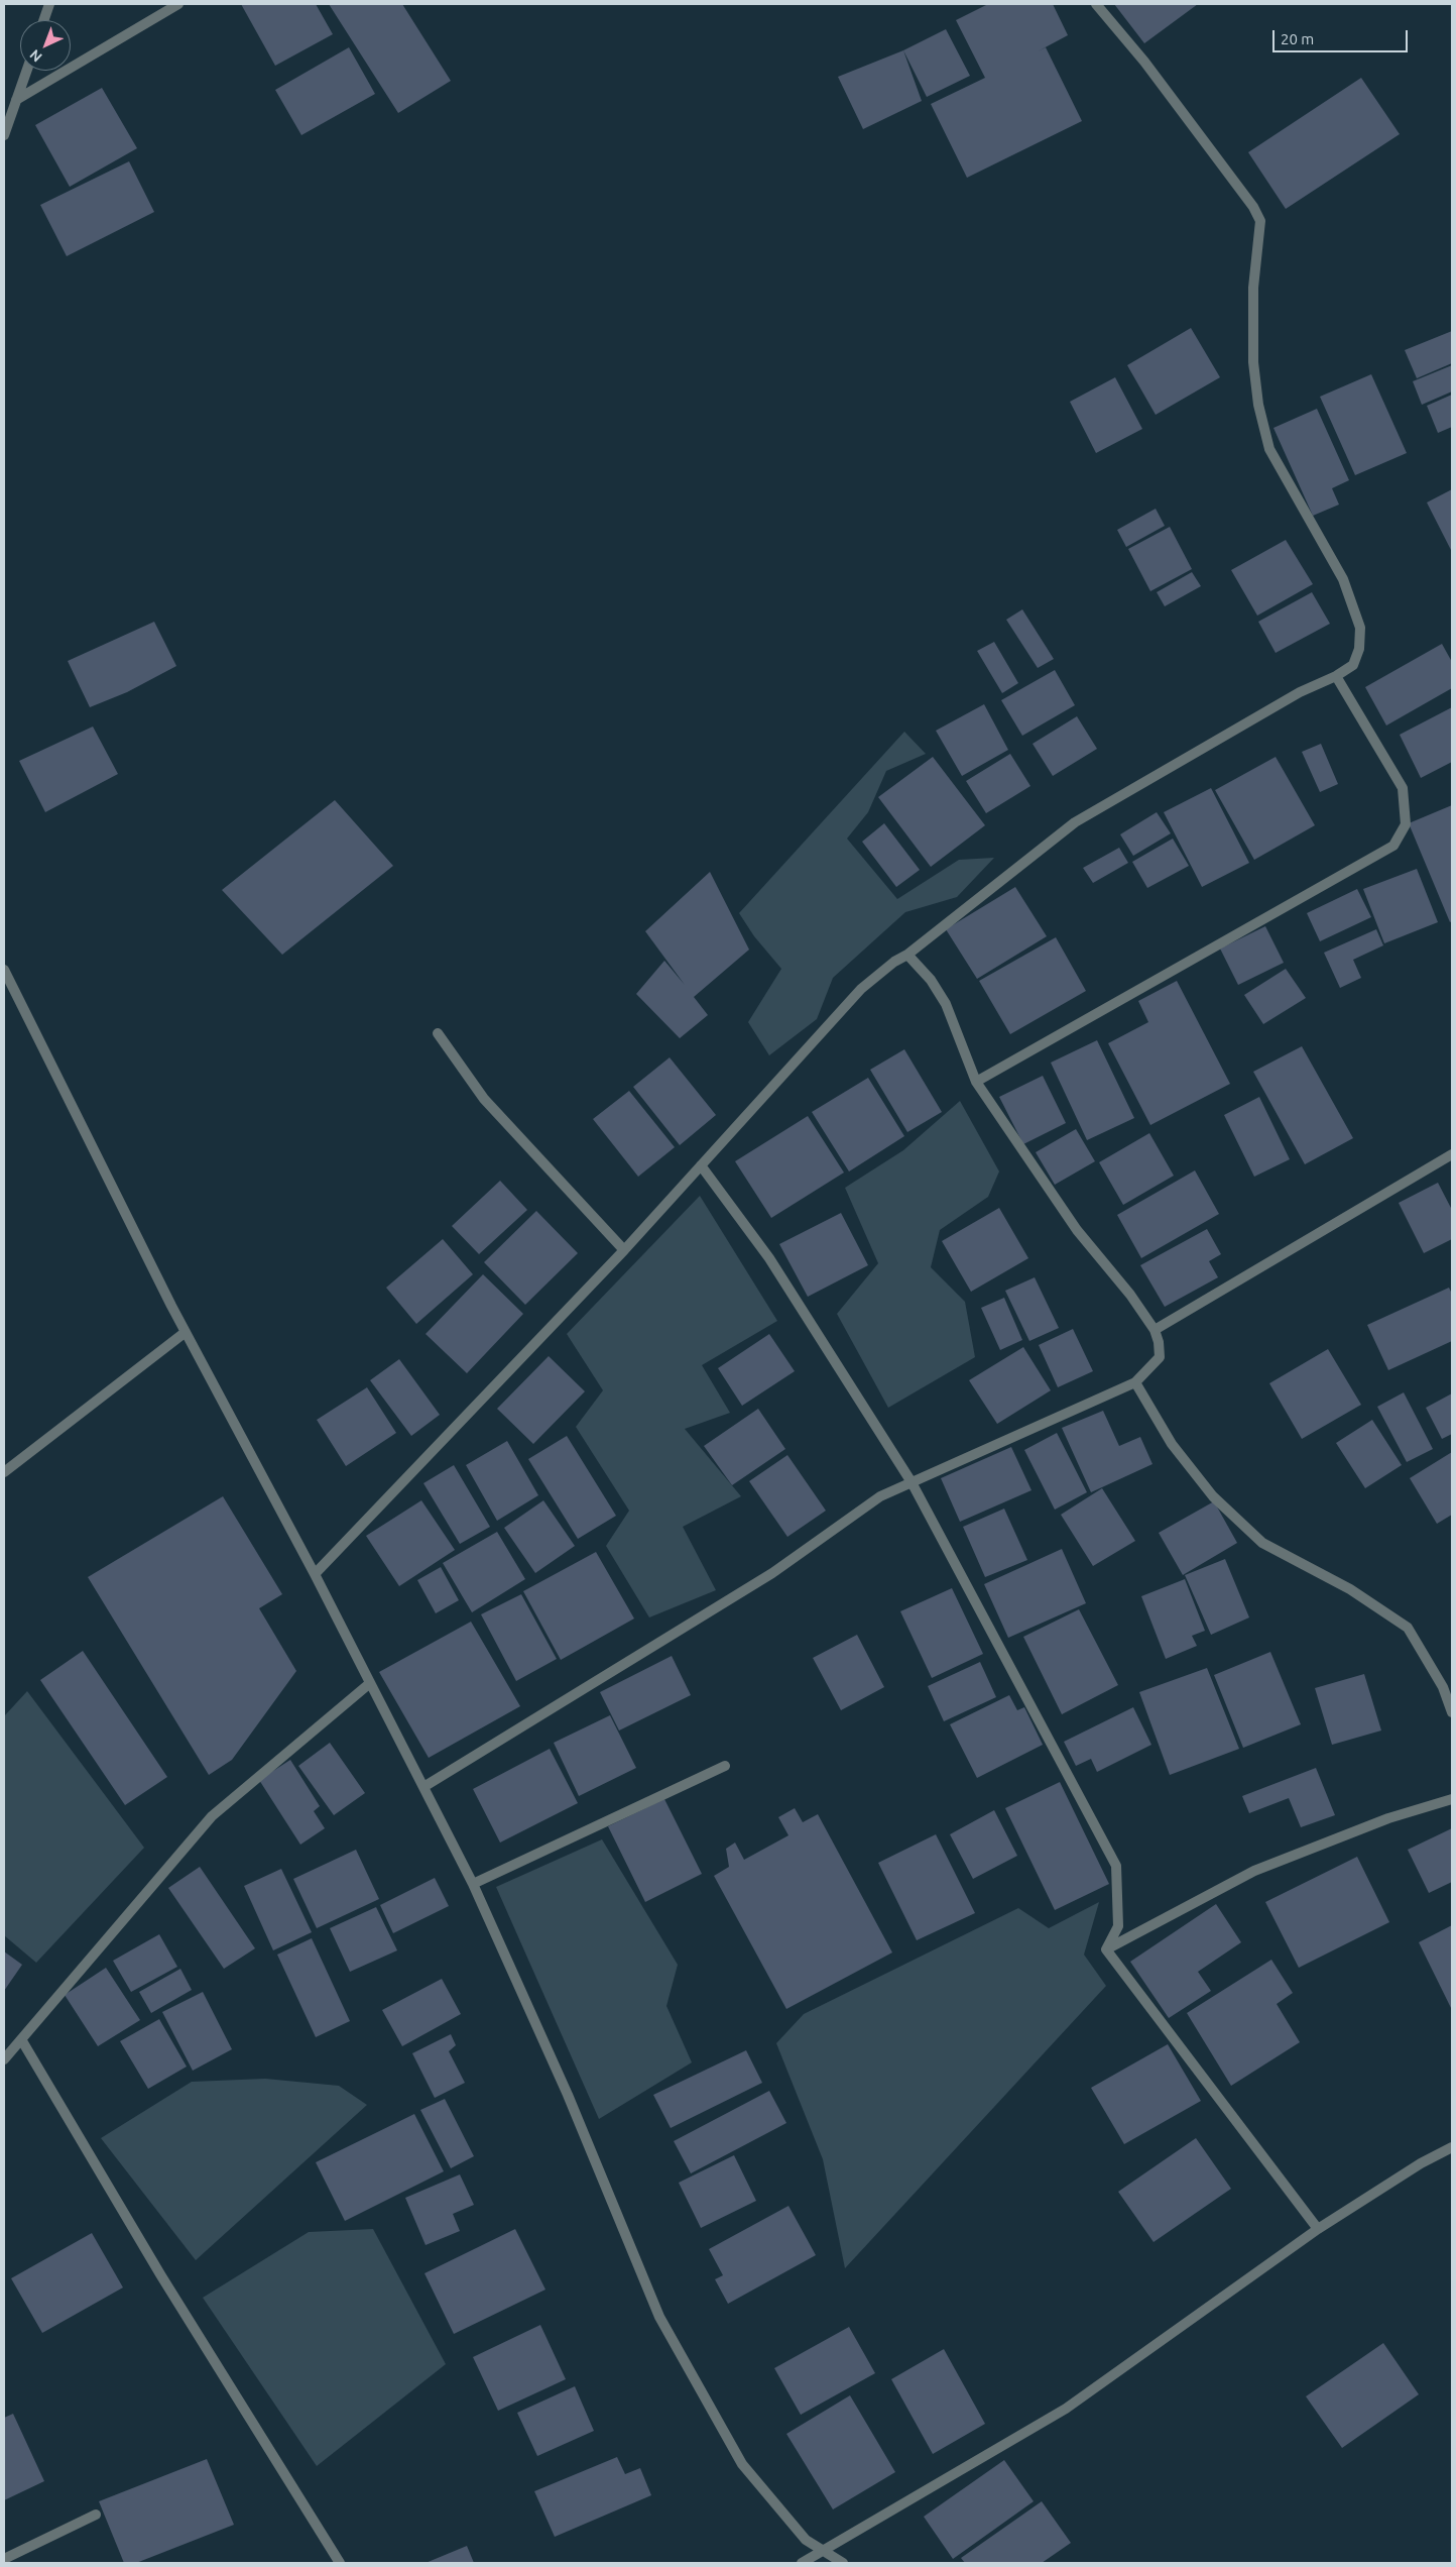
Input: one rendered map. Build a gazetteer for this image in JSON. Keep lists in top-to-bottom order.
{
  "scale_bar": "20 m",
  "north": "bottom left"
}
